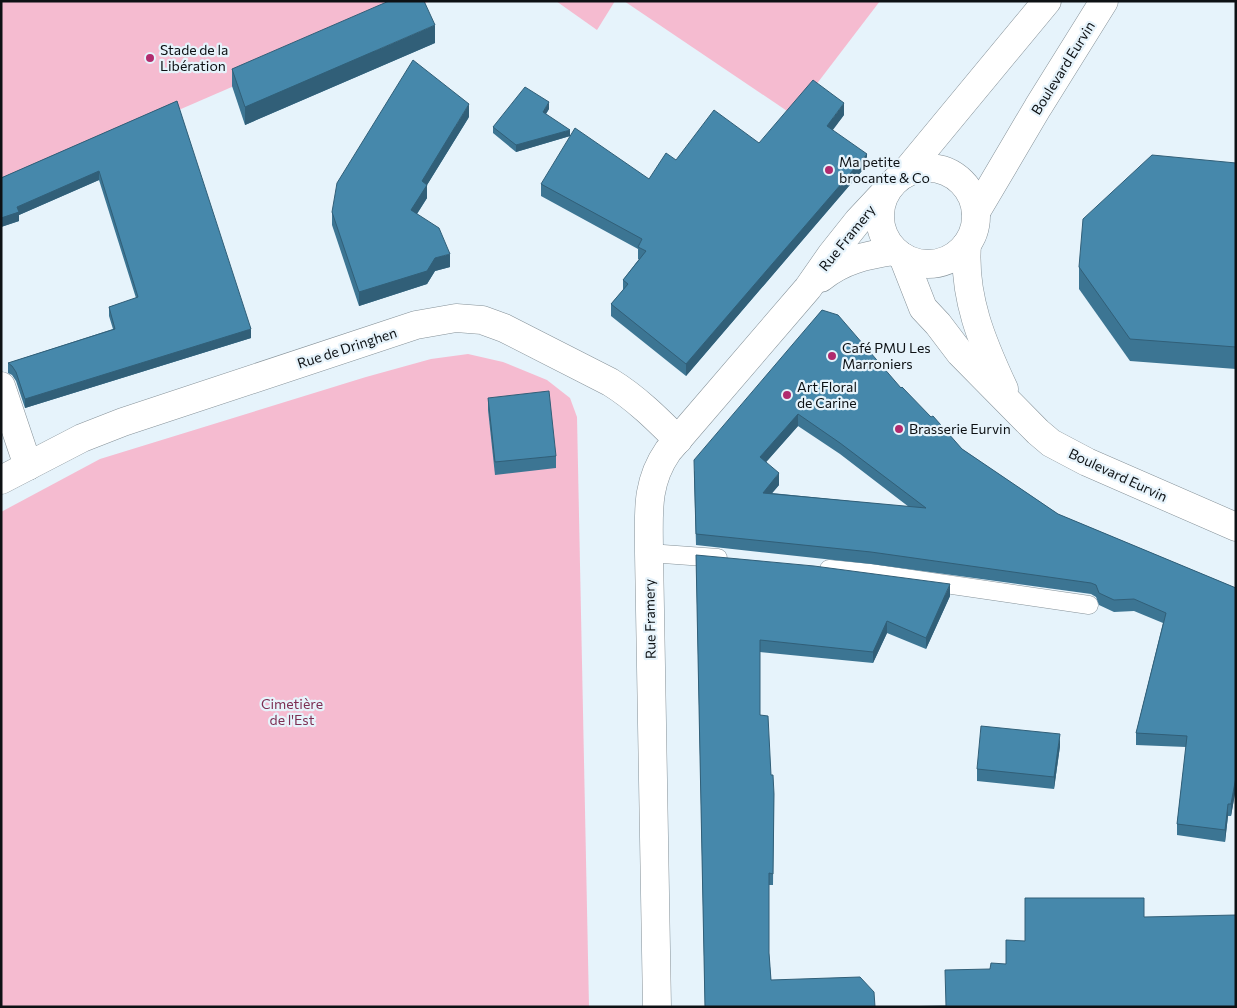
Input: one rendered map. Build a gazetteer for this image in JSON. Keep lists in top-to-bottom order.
{
  "streets": {
    "street": ["Boulevard Eurvin", "Rue Framery", "Rue de Dringhen"]
  },
  "crossings": [
    ["Boulevard Eurvin", "Rue Framery"],
    ["Rue Framery", "Rue de Dringhen"]
  ],
  "parks": ["Cimetière de l'Est"],
  "places": [
    "Stade de la Libération",
    "Ma petite brocante & Co",
    "Café PMU Les Marroniers",
    "Art Floral de Carine",
    "Brasserie Eurvin"
  ]
}
